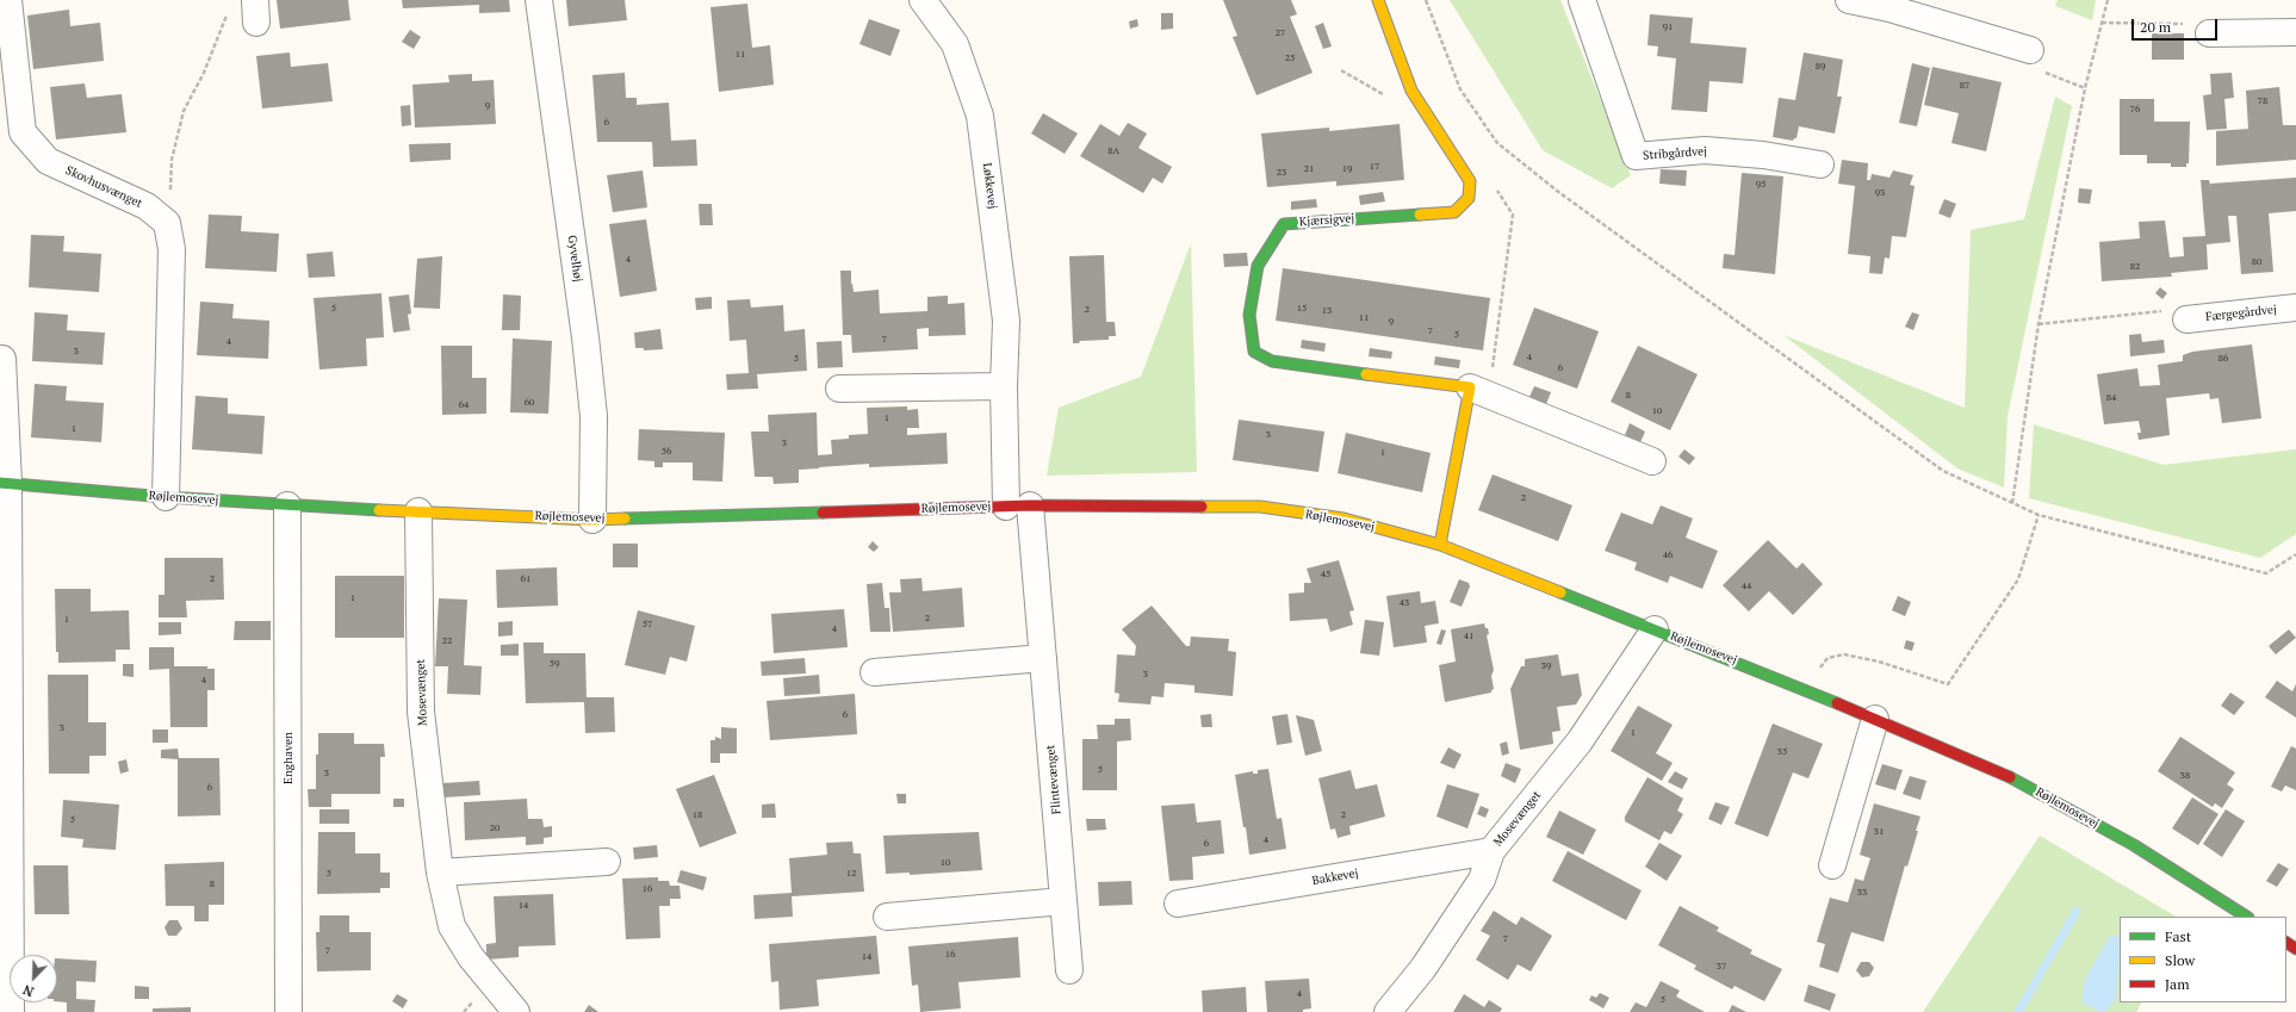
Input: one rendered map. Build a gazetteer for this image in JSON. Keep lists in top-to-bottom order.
{
  "streets": {
    "street": [
      "Stribgårdvej",
      "Løkkevej",
      "Skovhusvænget",
      "Kjærsigvej",
      "Gyvelhøj",
      "Færgegårdvej",
      "Røjlemosevej",
      "Mosevænget",
      "Enghaven",
      "Flintevænget",
      "Bakkevej"
    ]
  },
  "crossings": [
    ["Løkkevej", "Røjlemosevej"],
    ["Løkkevej", "Flintevænget"],
    ["Skovhusvænget", "Røjlemosevej"],
    ["Gyvelhøj", "Røjlemosevej"],
    ["Røjlemosevej", "Mosevænget"],
    ["Røjlemosevej", "Enghaven"],
    ["Røjlemosevej", "Flintevænget"],
    ["Mosevænget", "Bakkevej"]
  ],
  "house_numbers": [
    "91",
    "27",
    "11",
    "25",
    "89",
    "87",
    "78",
    "9",
    "76",
    "6",
    "8A",
    "17",
    "21",
    "19",
    "23",
    "95",
    "93",
    "4",
    "80",
    "82",
    "5",
    "15",
    "2",
    "13",
    "11",
    "9",
    "7",
    "5",
    "7",
    "4",
    "3",
    "4",
    "5",
    "86",
    "6",
    "8",
    "84",
    "60",
    "64",
    "10",
    "1",
    "1",
    "3",
    "3",
    "56",
    "1",
    "2",
    "46",
    "45",
    "2",
    "61",
    "44",
    "1",
    "43",
    "2",
    "1",
    "57",
    "4",
    "41",
    "22",
    "59",
    "39",
    "3",
    "4",
    "6",
    "3",
    "1",
    "35",
    "5",
    "3",
    "38",
    "6",
    "18",
    "2",
    "5",
    "20",
    "31",
    "4",
    "6",
    "10",
    "5",
    "12",
    "8",
    "16",
    "33",
    "14",
    "7",
    "7",
    "16",
    "14",
    "37",
    "4",
    "5"
  ],
  "legend": ["Fast", "Slow", "Jam"],
  "scale_bar": "20 m",
  "north": "bottom left"
}
